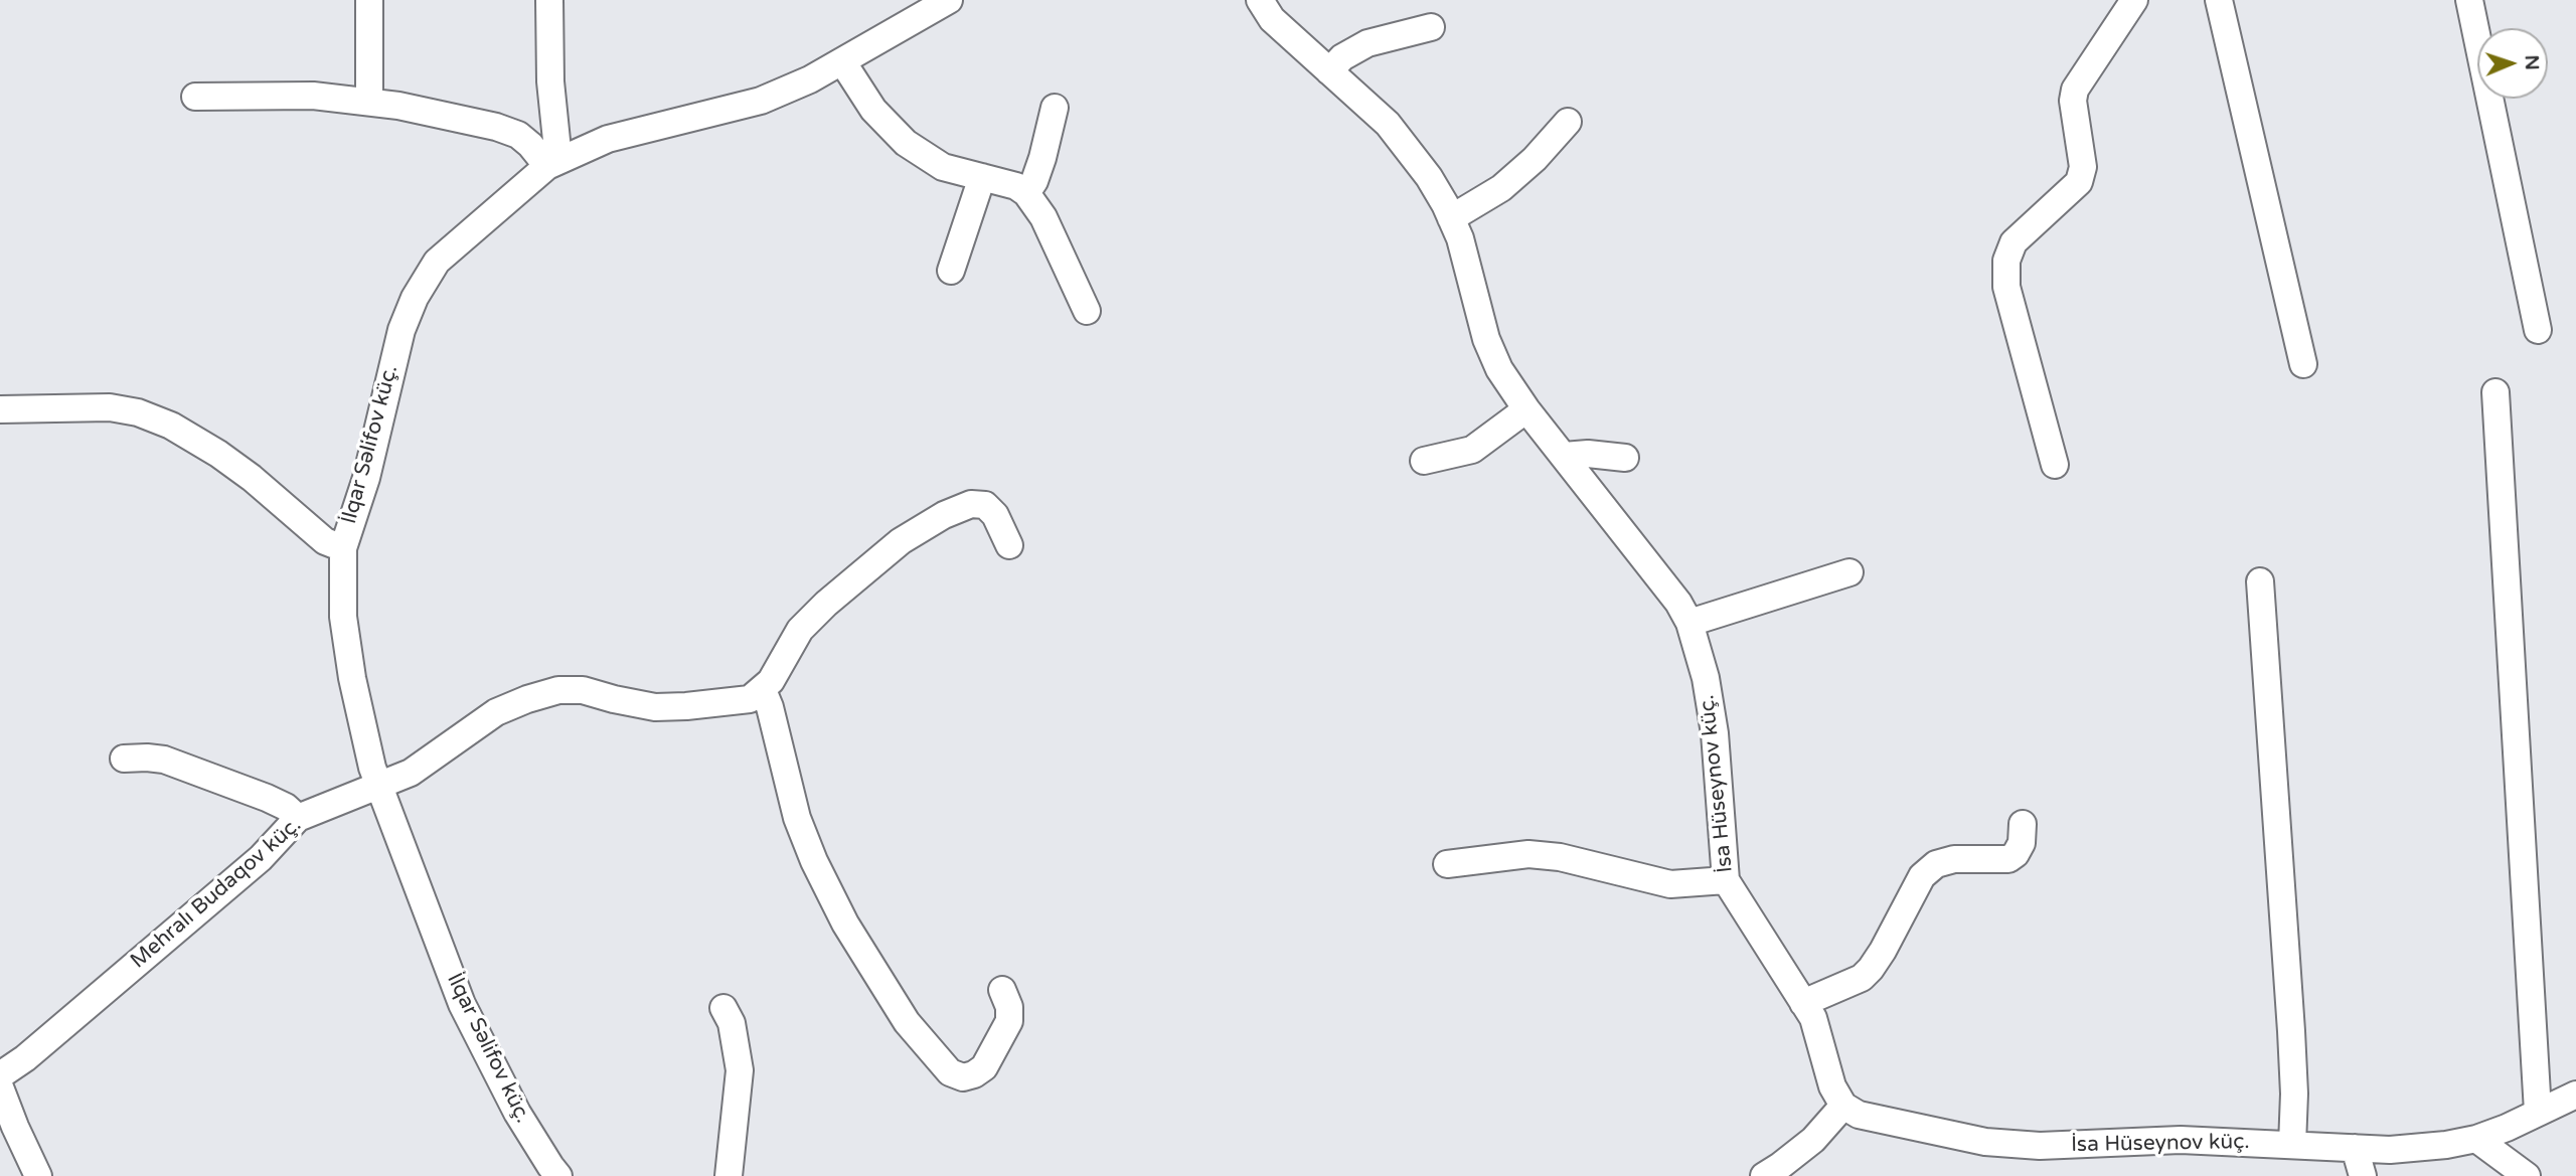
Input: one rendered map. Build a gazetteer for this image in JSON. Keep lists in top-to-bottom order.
{
  "streets": {
    "street": ["İlqar Səlifov küç.", "İsa Hüseynov küç.", "Mehralı Budaqov küç."]
  },
  "crossings": [
    ["İlqar Səlifov küç.", "Mehralı Budaqov küç."]
  ],
  "north": "right"
}
